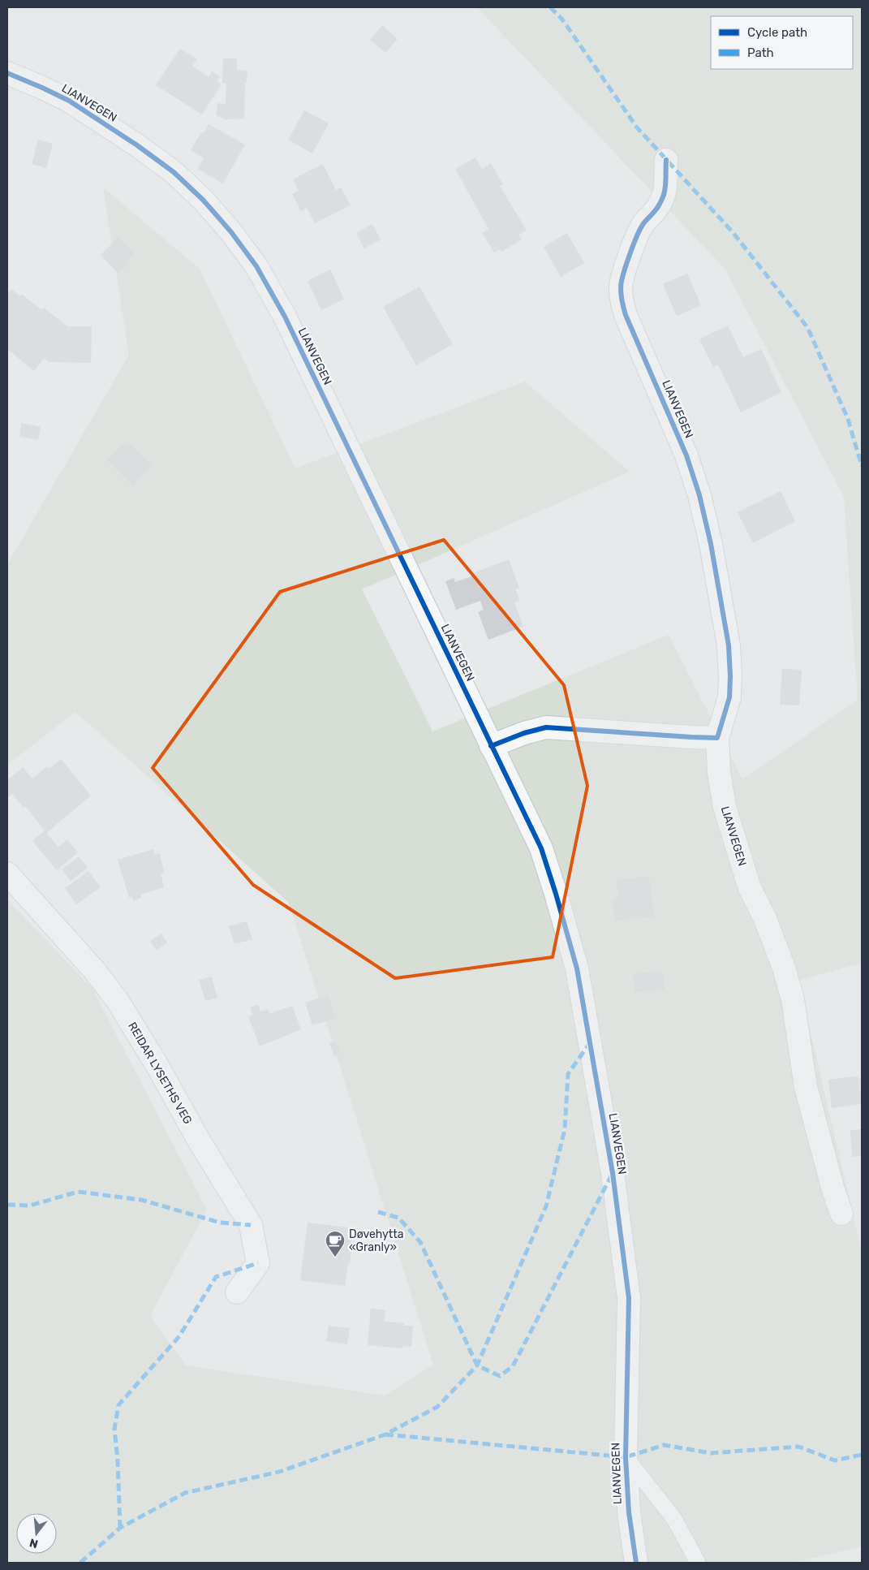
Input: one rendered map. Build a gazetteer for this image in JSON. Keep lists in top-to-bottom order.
{
  "streets": {
    "street": ["LIANVEGEN", "REIDAR LYSETHS VEG"]
  },
  "places": {
    "cafe": ["Døvehytta «Granly»"]
  },
  "legend": ["Cycle path", "Path"],
  "north": "bottom"
}
